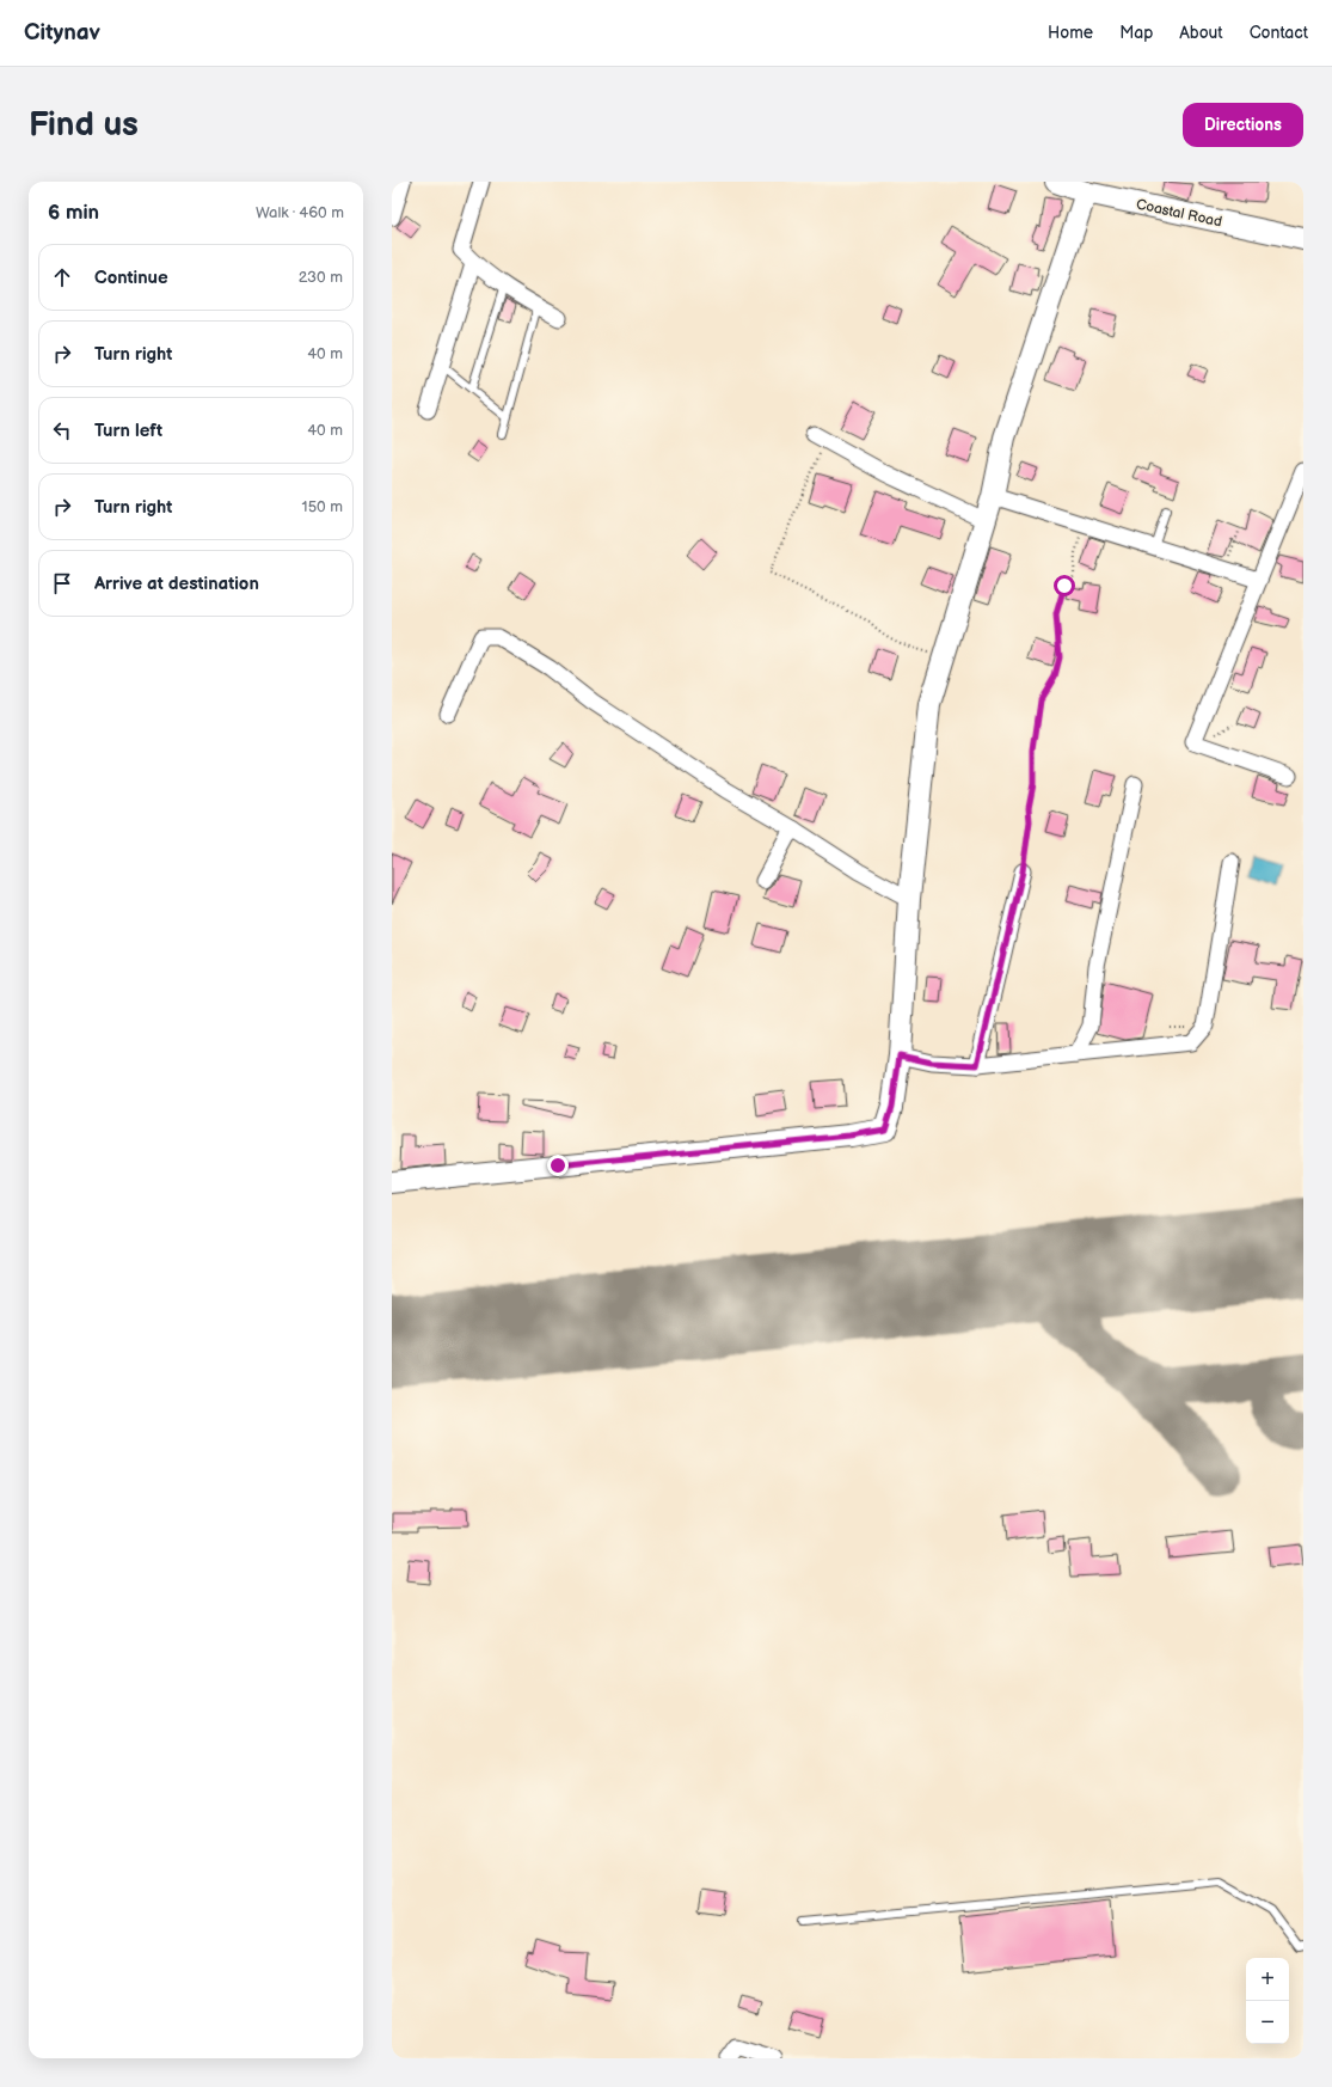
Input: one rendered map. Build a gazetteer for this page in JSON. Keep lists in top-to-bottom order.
{
  "streets": {
    "street": ["Coastal Road"]
  },
  "page": {
    "header": "Citynav",
    "nav": [
      "Home",
      "Map",
      "About",
      "Contact"
    ],
    "buttons": "Directions",
    "title": "Find us",
    "heading": ["6 min", "Walk · 460 m"],
    "list": [
      ["Continue", "230 m"],
      ["Turn right", "40 m"],
      ["Turn left", "40 m"],
      ["Turn right", "150 m"],
      "Arrive at destination"
    ],
    "map_buttons": ["+", "−"]
  }
}
